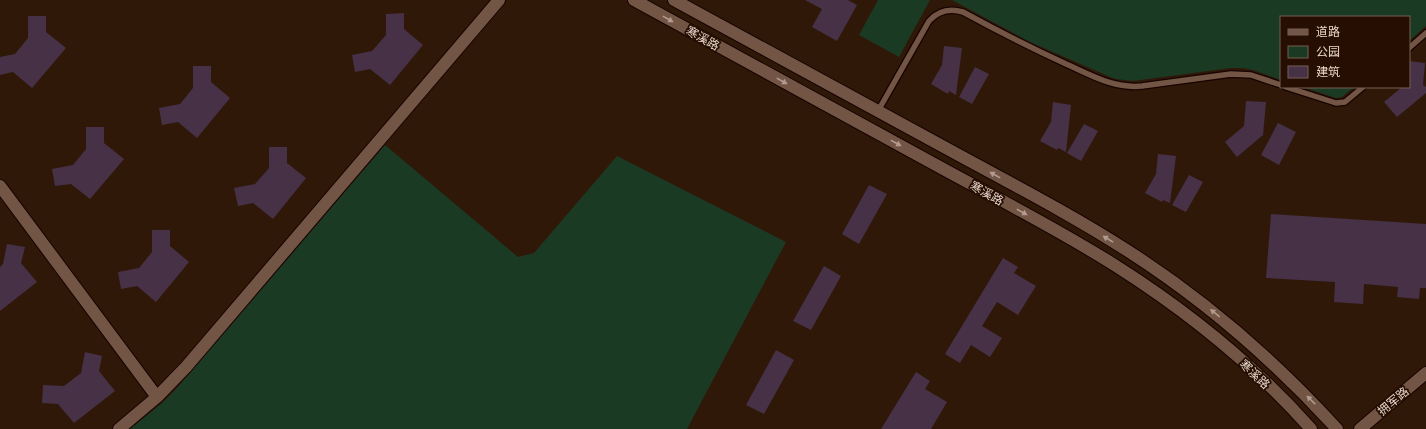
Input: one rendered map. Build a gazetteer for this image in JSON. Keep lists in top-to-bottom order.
{
  "streets": {
    "main road": ["寒溪路", "拥军路"]
  },
  "legend": ["道路", "公园", "建筑"]
}
